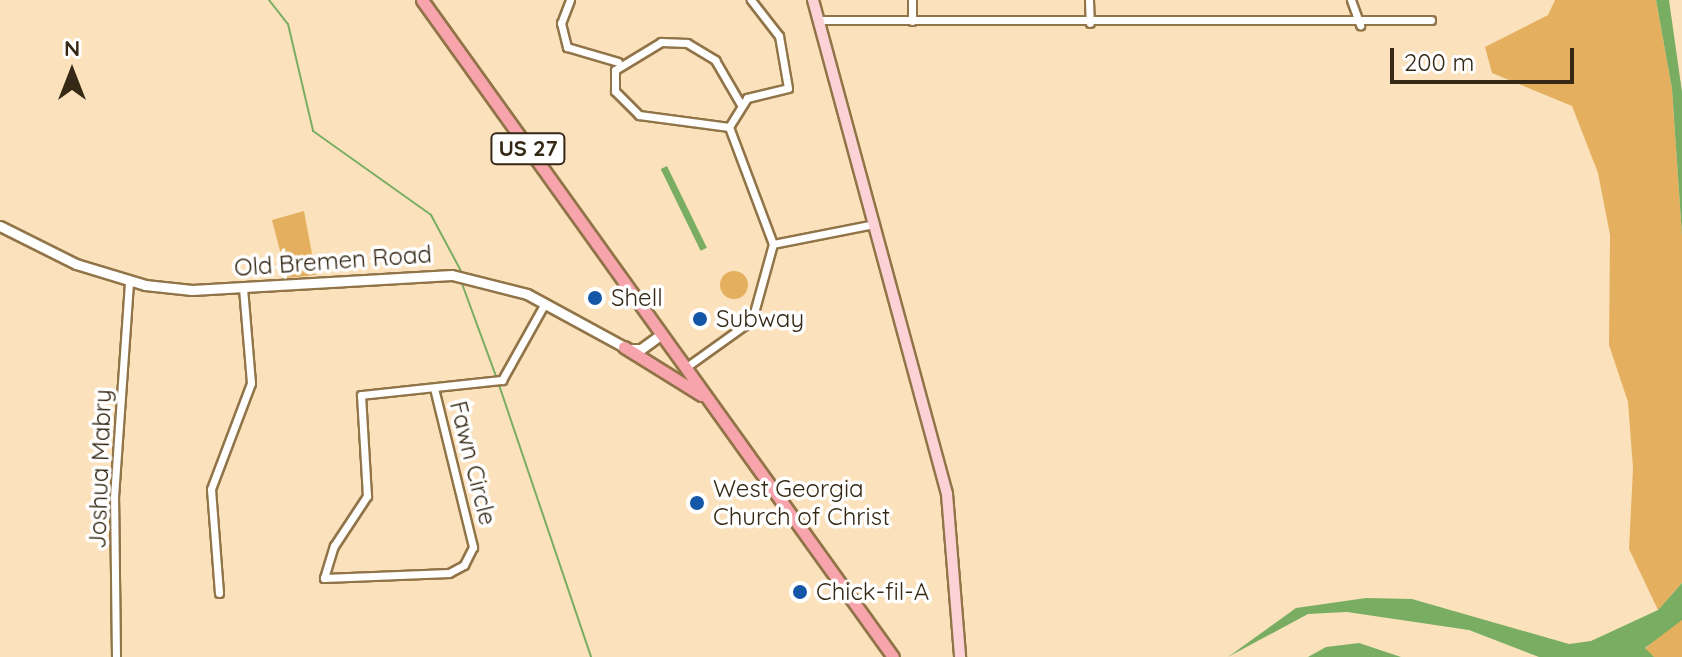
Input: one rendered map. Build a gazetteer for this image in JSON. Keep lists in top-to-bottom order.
{
  "streets": {
    "main road": ["US 27"],
    "street": ["Old Bremen Road", "Fawn Circle", "Joshua Mabry"]
  },
  "crossings": [
    ["Old Bremen Road", "Fawn Circle"],
    ["Old Bremen Road", "Joshua Mabry"]
  ],
  "places": [
    "Shell",
    "Subway",
    "West Georgia Church of Christ",
    "Chick-fil-A"
  ],
  "scale_bar": "200 m",
  "north": "top"
}
